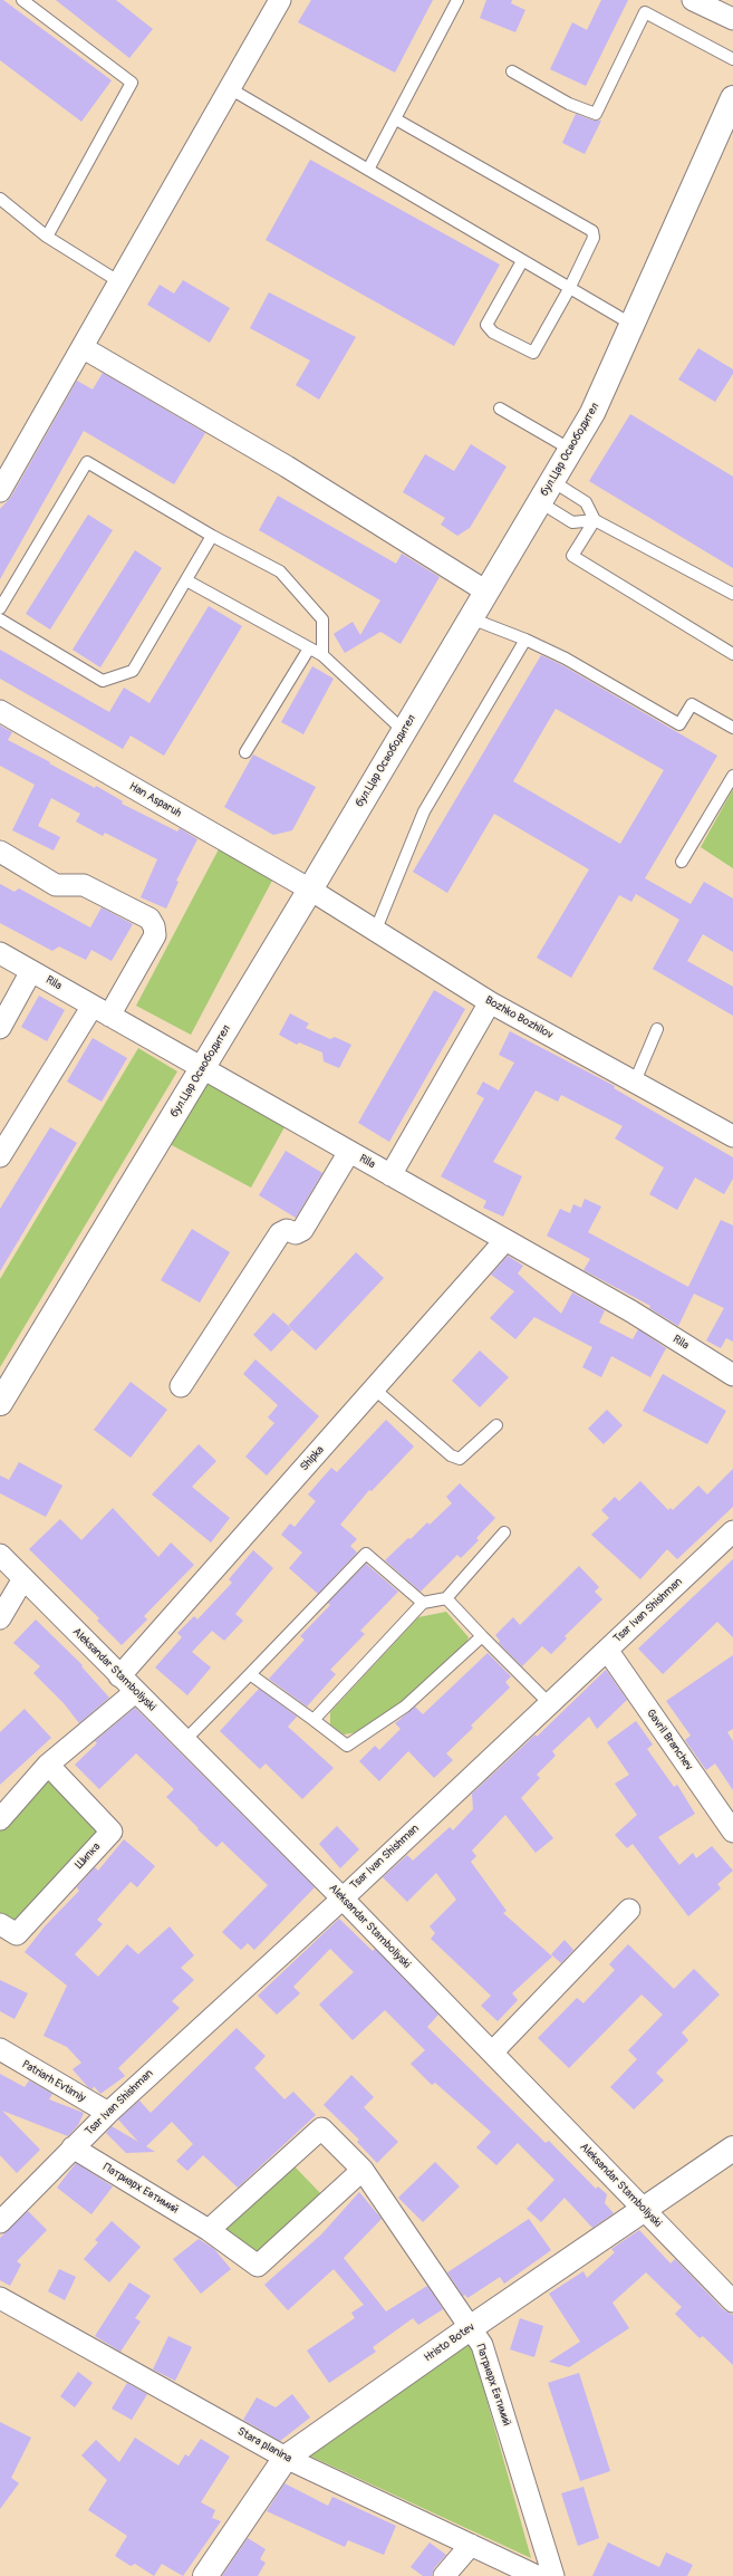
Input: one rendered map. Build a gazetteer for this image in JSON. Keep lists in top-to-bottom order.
{
  "streets": {
    "street": [
      "бул.Цар Освободител",
      "Han Asparuh",
      "Rila",
      "Bozhko Bozhilov",
      "Shipka",
      "Tsar Ivan Shishman",
      "Aleksandar Stamboliyski",
      "Gavril Branchev",
      "Шипка",
      "Patriarh Evtimiy",
      "Патриарх Евтимий",
      "Hristo Botev",
      "Stara planina"
    ]
  },
  "crossings": [
    ["бул.Цар Освободител", "Han Asparuh"],
    ["бул.Цар Освободител", "Rila"],
    ["бул.Цар Освободител", "Bozhko Bozhilov"],
    ["Han Asparuh", "Bozhko Bozhilov"],
    ["Rila", "Shipka"],
    ["Shipka", "Aleksandar Stamboliyski"],
    ["Tsar Ivan Shishman", "Aleksandar Stamboliyski"],
    ["Tsar Ivan Shishman", "Gavril Branchev"],
    ["Tsar Ivan Shishman", "Patriarh Evtimiy"],
    ["Tsar Ivan Shishman", "Патриарх Евтимий"],
    ["Aleksandar Stamboliyski", "Hristo Botev"],
    ["Патриарх Евтимий", "Hristo Botev"],
    ["Hristo Botev", "Stara planina"]
  ]
}
